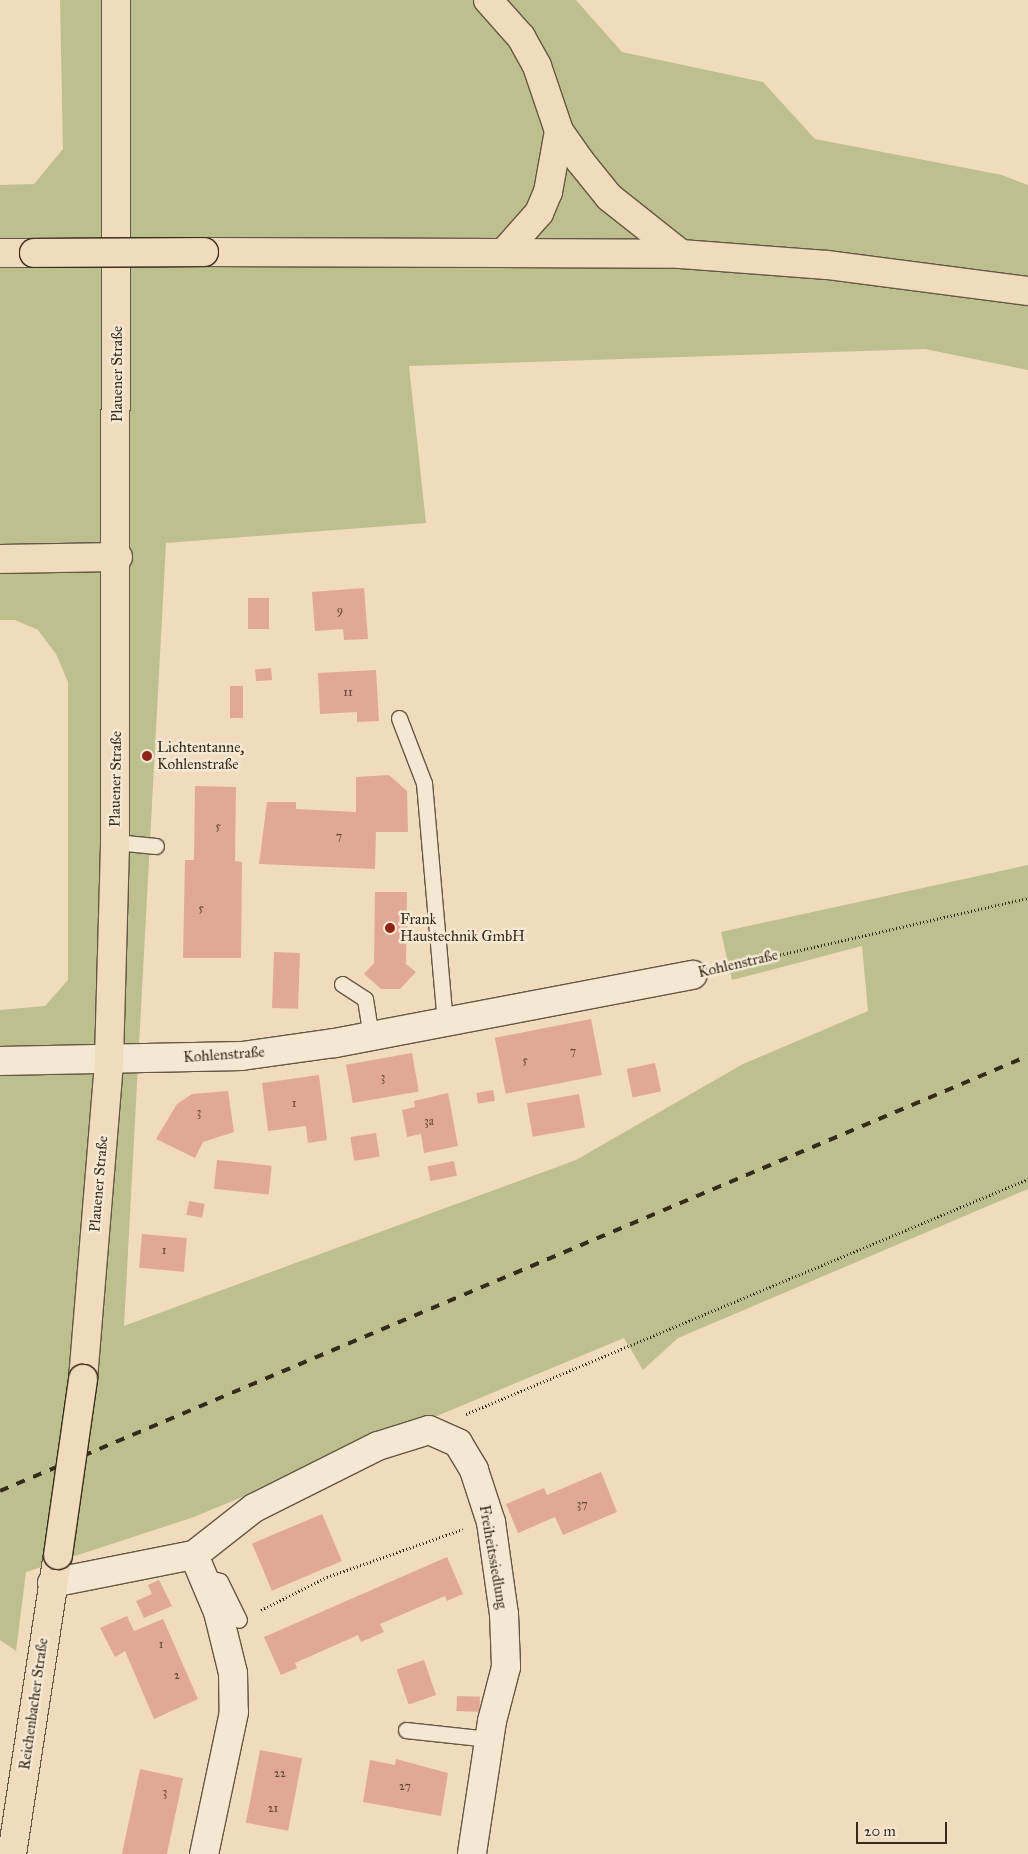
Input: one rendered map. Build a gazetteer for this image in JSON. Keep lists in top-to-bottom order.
{
  "streets": {
    "main road": ["Plauener Straße", "Reichenbacher Straße"],
    "street": ["Kohlenstraße", "Freiheitssiedlung"]
  },
  "crossings": [
    ["Plauener Straße", "Kohlenstraße"],
    ["Plauener Straße", "Reichenbacher Straße"]
  ],
  "places": ["Lichtentanne, Kohlenstraße", "Frank Haustechnik GmbH"],
  "house_numbers": [
    "9",
    "11",
    "5",
    "7",
    "5",
    "7",
    "5",
    "3",
    "1",
    "3",
    "3a",
    "1",
    "37",
    "1",
    "2",
    "22",
    "27",
    "3",
    "21"
  ],
  "scale_bar": "20 m"
}
